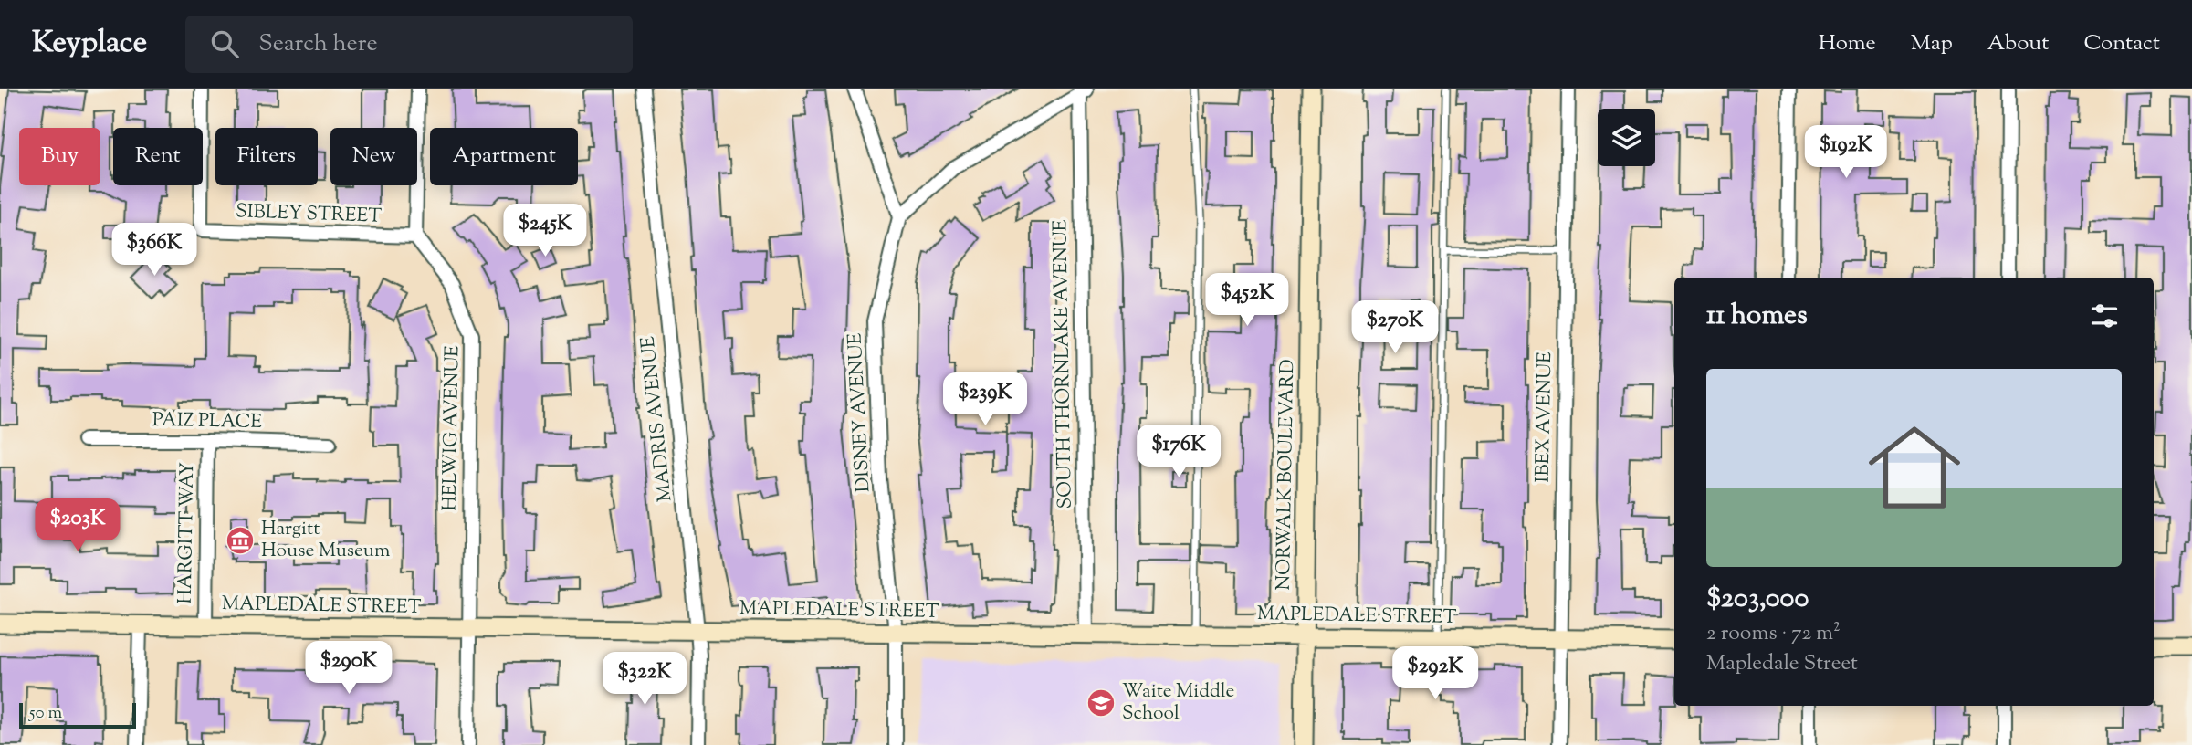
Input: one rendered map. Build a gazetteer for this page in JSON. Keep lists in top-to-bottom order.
{
  "streets": {
    "street": [
      "SIBLEY STREET",
      "SOUTH THORNLAKE AVENUE",
      "DISNEY AVENUE",
      "IBEX AVENUE",
      "MADRIS AVENUE",
      "PAIZ PLACE",
      "HELWIG AVENUE",
      "NORWALK BOULEVARD",
      "HARGITT WAY",
      "MAPLEDALE STREET"
    ]
  },
  "crossings": [
    ["SIBLEY STREET", "HELWIG AVENUE"],
    ["SOUTH THORNLAKE AVENUE", "MAPLEDALE STREET"],
    ["DISNEY AVENUE", "MAPLEDALE STREET"],
    ["IBEX AVENUE", "MAPLEDALE STREET"],
    ["MADRIS AVENUE", "MAPLEDALE STREET"],
    ["PAIZ PLACE", "HARGITT WAY"],
    ["HELWIG AVENUE", "MAPLEDALE STREET"],
    ["NORWALK BOULEVARD", "MAPLEDALE STREET"],
    ["HARGITT WAY", "MAPLEDALE STREET"]
  ],
  "places": {
    "museum": ["Hargitt House Museum"],
    "school or university": ["Waite Middle School"]
  },
  "scale_bar": "50 m",
  "page": {
    "header": "Keyplace",
    "search": "Search here",
    "nav": [
      "Home",
      "Map",
      "About",
      "Contact"
    ],
    "price": [
      "$192K",
      "$245K",
      "$366K",
      "$452K",
      "$270K",
      "$239K",
      "$176K",
      "$203K",
      "$290K",
      "$292K",
      "$322K"
    ],
    "chip": [
      "Buy",
      "Rent",
      "Filters",
      "New",
      "Apartment"
    ],
    "heading": "11 homes",
    "list": [
      {
        "name": "$203,000",
        "note": "2 rooms · 72 m² · Mapledale Street"
      }
    ],
    "scale": "50 m"
  }
}
